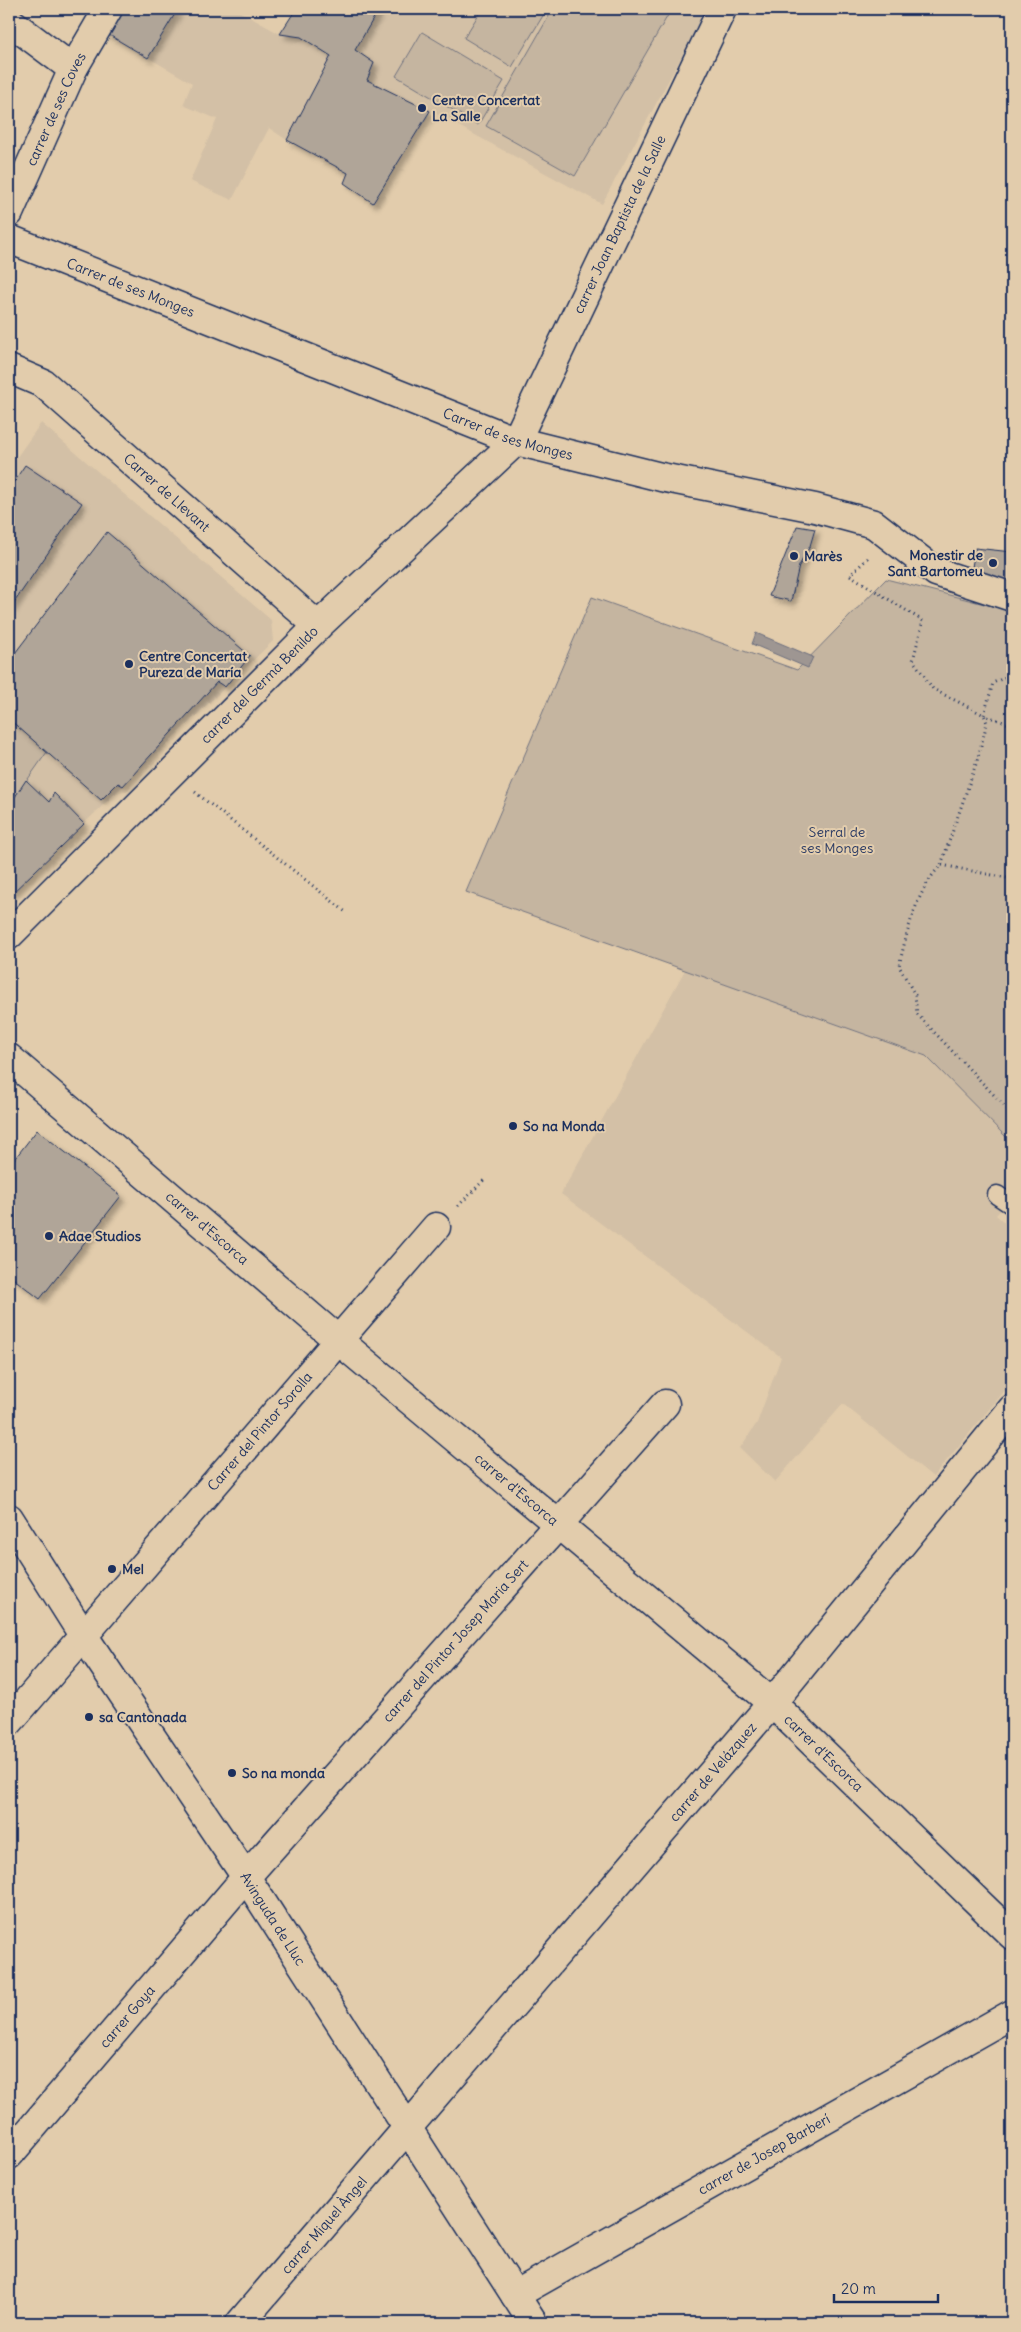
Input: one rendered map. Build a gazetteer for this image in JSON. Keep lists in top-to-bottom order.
{
  "streets": {
    "street": [
      "carrer de ses Coves",
      "carrer Joan Baptista de la Salle",
      "Carrer de ses Monges",
      "Carrer de Llevant",
      "carrer del Germà Benildo",
      "carrer d'Escorca",
      "Carrer del Pintor Sorolla",
      "carrer del Pintor Josep Maria Sert",
      "carrer de Velázquez",
      "Avinguda de Lluc",
      "carrer Goya",
      "carrer de Josep Barberí",
      "carrer Miquel Àngel"
    ]
  },
  "crossings": [
    ["carrer Joan Baptista de la Salle", "Carrer de ses Monges"],
    ["carrer Joan Baptista de la Salle", "carrer del Germà Benildo"],
    ["Carrer de ses Monges", "carrer del Germà Benildo"],
    ["Carrer de Llevant", "carrer del Germà Benildo"],
    ["carrer d'Escorca", "Carrer del Pintor Sorolla"],
    ["carrer d'Escorca", "carrer del Pintor Josep Maria Sert"],
    ["carrer d'Escorca", "carrer de Velázquez"],
    ["Carrer del Pintor Sorolla", "Avinguda de Lluc"],
    ["carrer del Pintor Josep Maria Sert", "Avinguda de Lluc"],
    ["carrer del Pintor Josep Maria Sert", "carrer Goya"],
    ["carrer de Velázquez", "Avinguda de Lluc"],
    ["carrer de Velázquez", "carrer Miquel Àngel"],
    ["Avinguda de Lluc", "carrer Goya"],
    ["Avinguda de Lluc", "carrer de Josep Barberí"],
    ["Avinguda de Lluc", "carrer Miquel Àngel"]
  ],
  "parks": ["Serral de ses Monges"],
  "places": [
    "Centre Concertat La Salle",
    "Marès",
    "Monestir de Sant Bartomeu",
    "Centre Concertat Pureza de María",
    "So na Monda",
    "Adae Studios",
    "Mel",
    "sa Cantonada",
    "So na monda"
  ],
  "scale_bar": "20 m"
}
